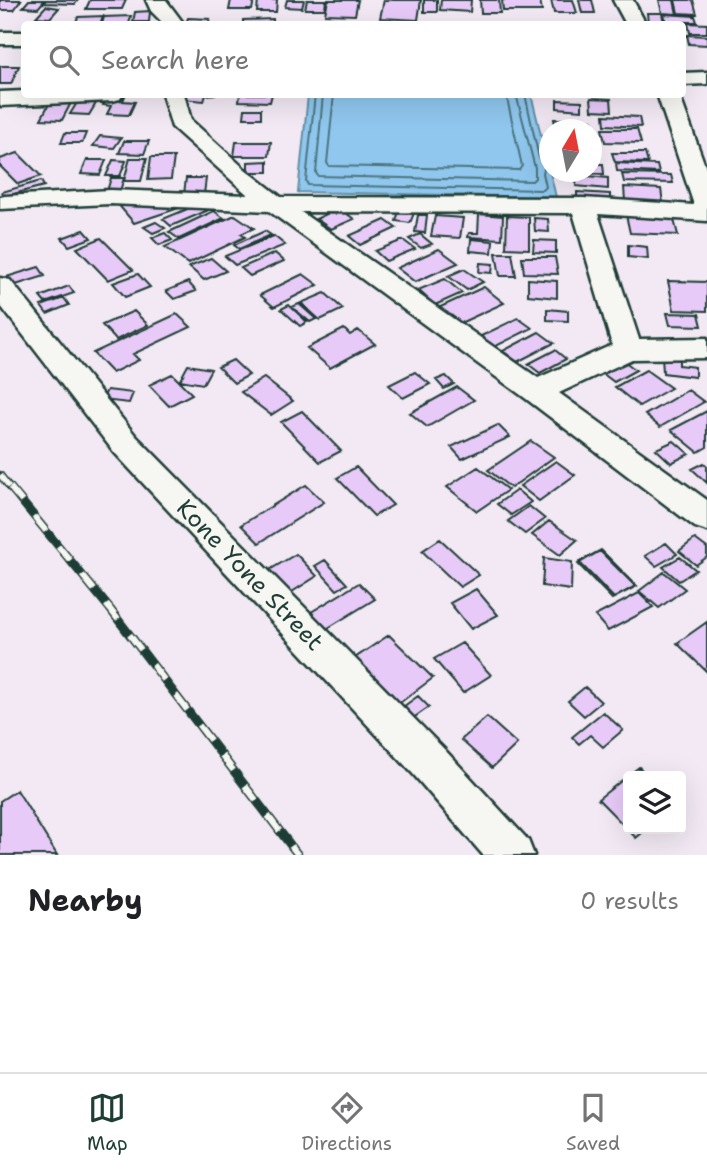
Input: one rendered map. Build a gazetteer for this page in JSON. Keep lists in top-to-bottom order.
{
  "streets": {
    "street": ["Kone Yone Street"]
  },
  "north": "top",
  "page": {
    "search": "Search here",
    "heading": ["Nearby", "0 results"],
    "nav": ["Map", "Directions", "Saved"]
  }
}
